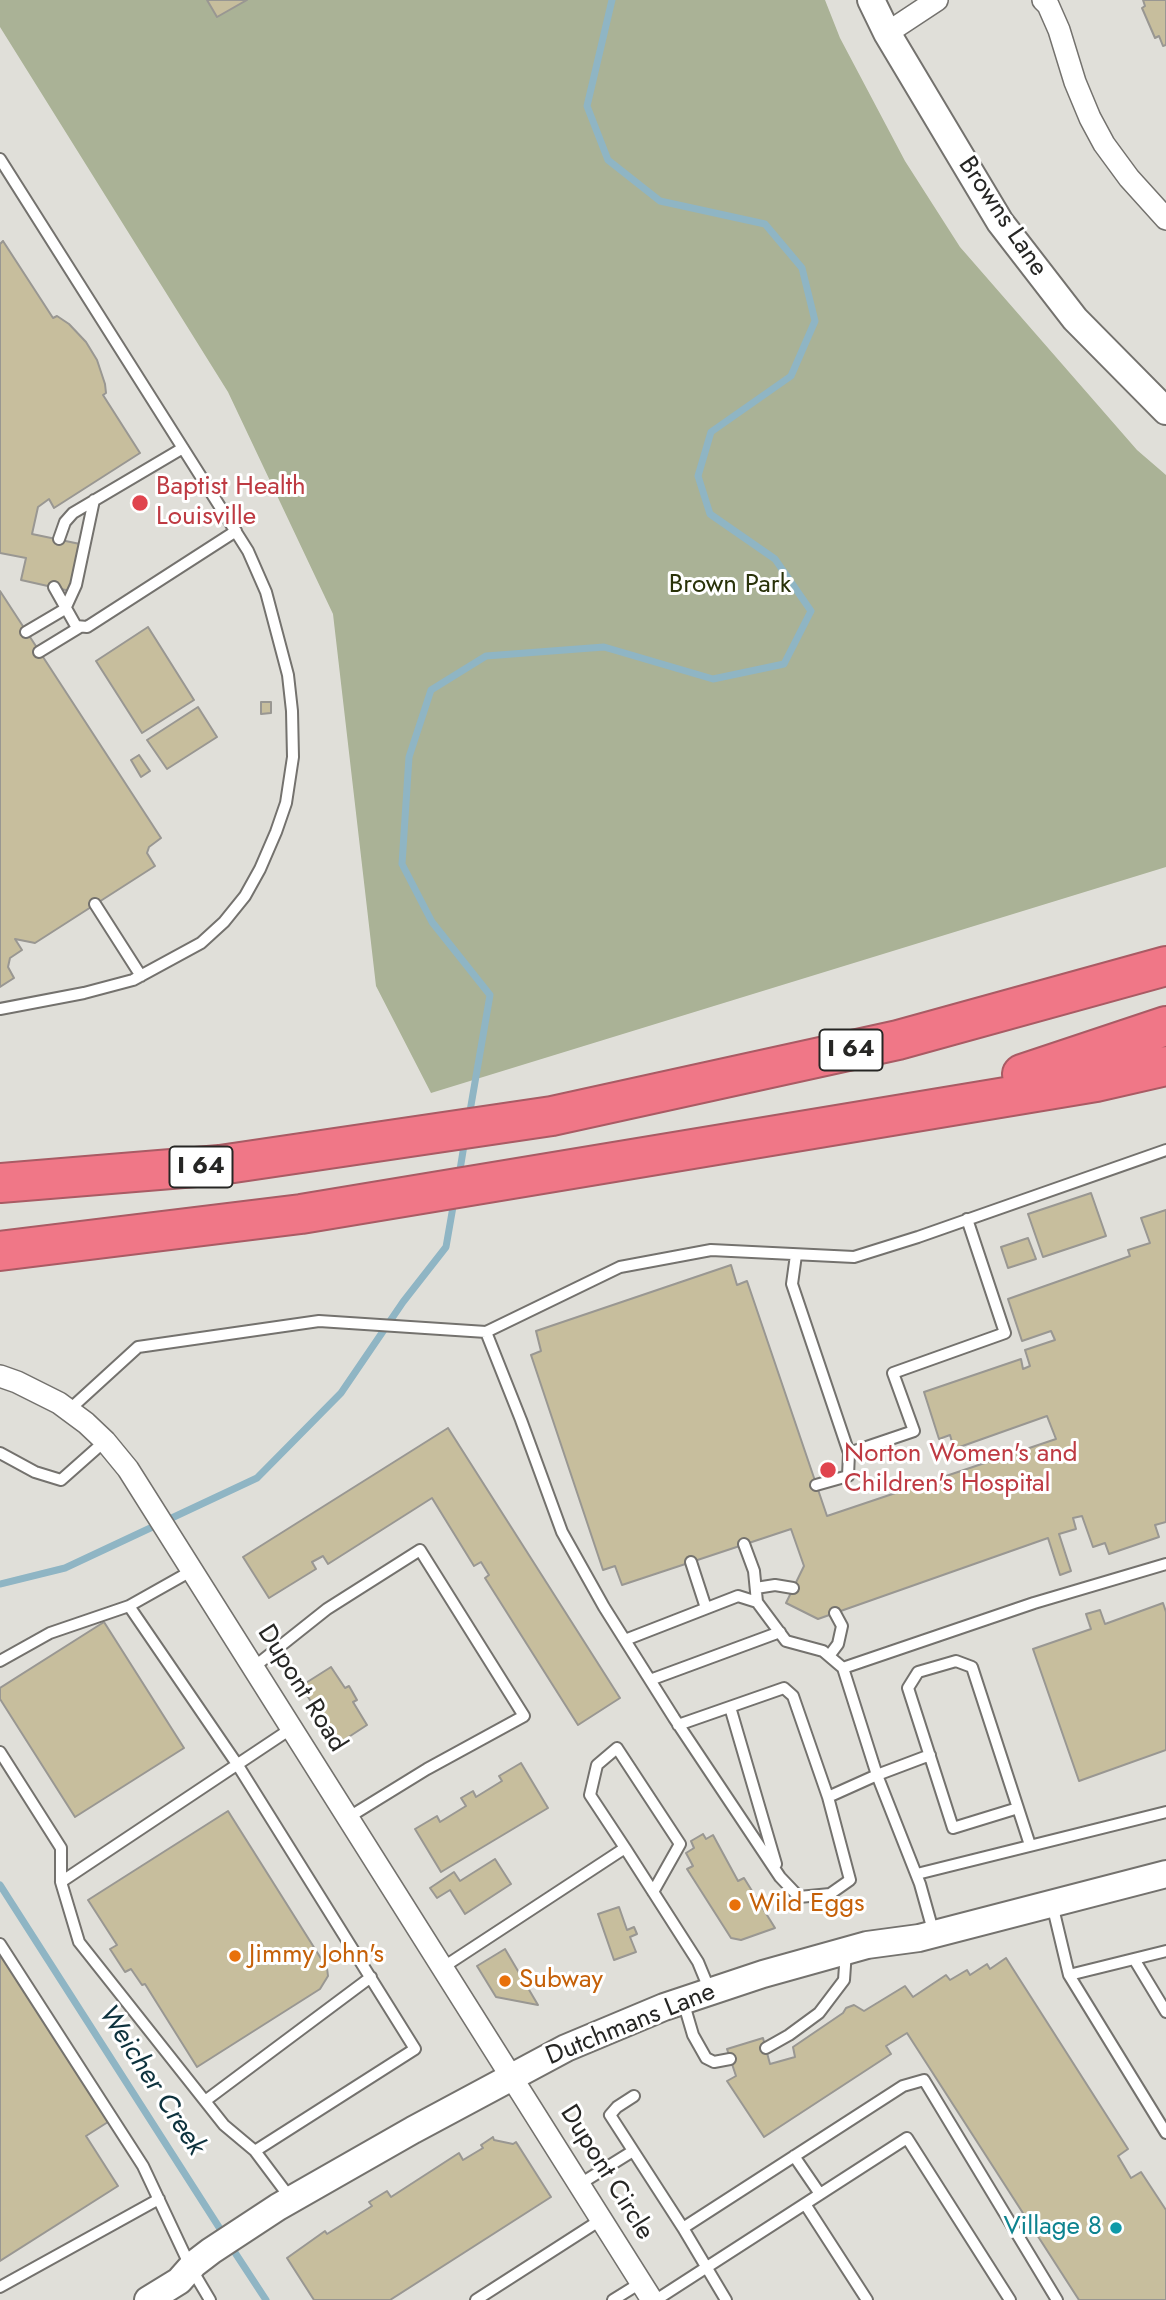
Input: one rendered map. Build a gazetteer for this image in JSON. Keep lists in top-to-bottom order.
{
  "streets": {
    "highway": ["I 64"],
    "street": [
      "Browns Lane",
      "Dupont Road",
      "Dutchmans Lane",
      "Dupont Circle"
    ]
  },
  "crossings": [
    ["Dupont Road", "Dutchmans Lane"],
    ["Dupont Road", "Dupont Circle"],
    ["Dutchmans Lane", "Dupont Circle"]
  ],
  "water": ["Weicher Creek"],
  "parks": ["Brown Park"],
  "places": [
    "Baptist Health Louisville",
    "Norton Women's and Children's Hospital",
    "Wild Eggs",
    "Jimmy John's",
    "Subway",
    "Village 8"
  ]
}
